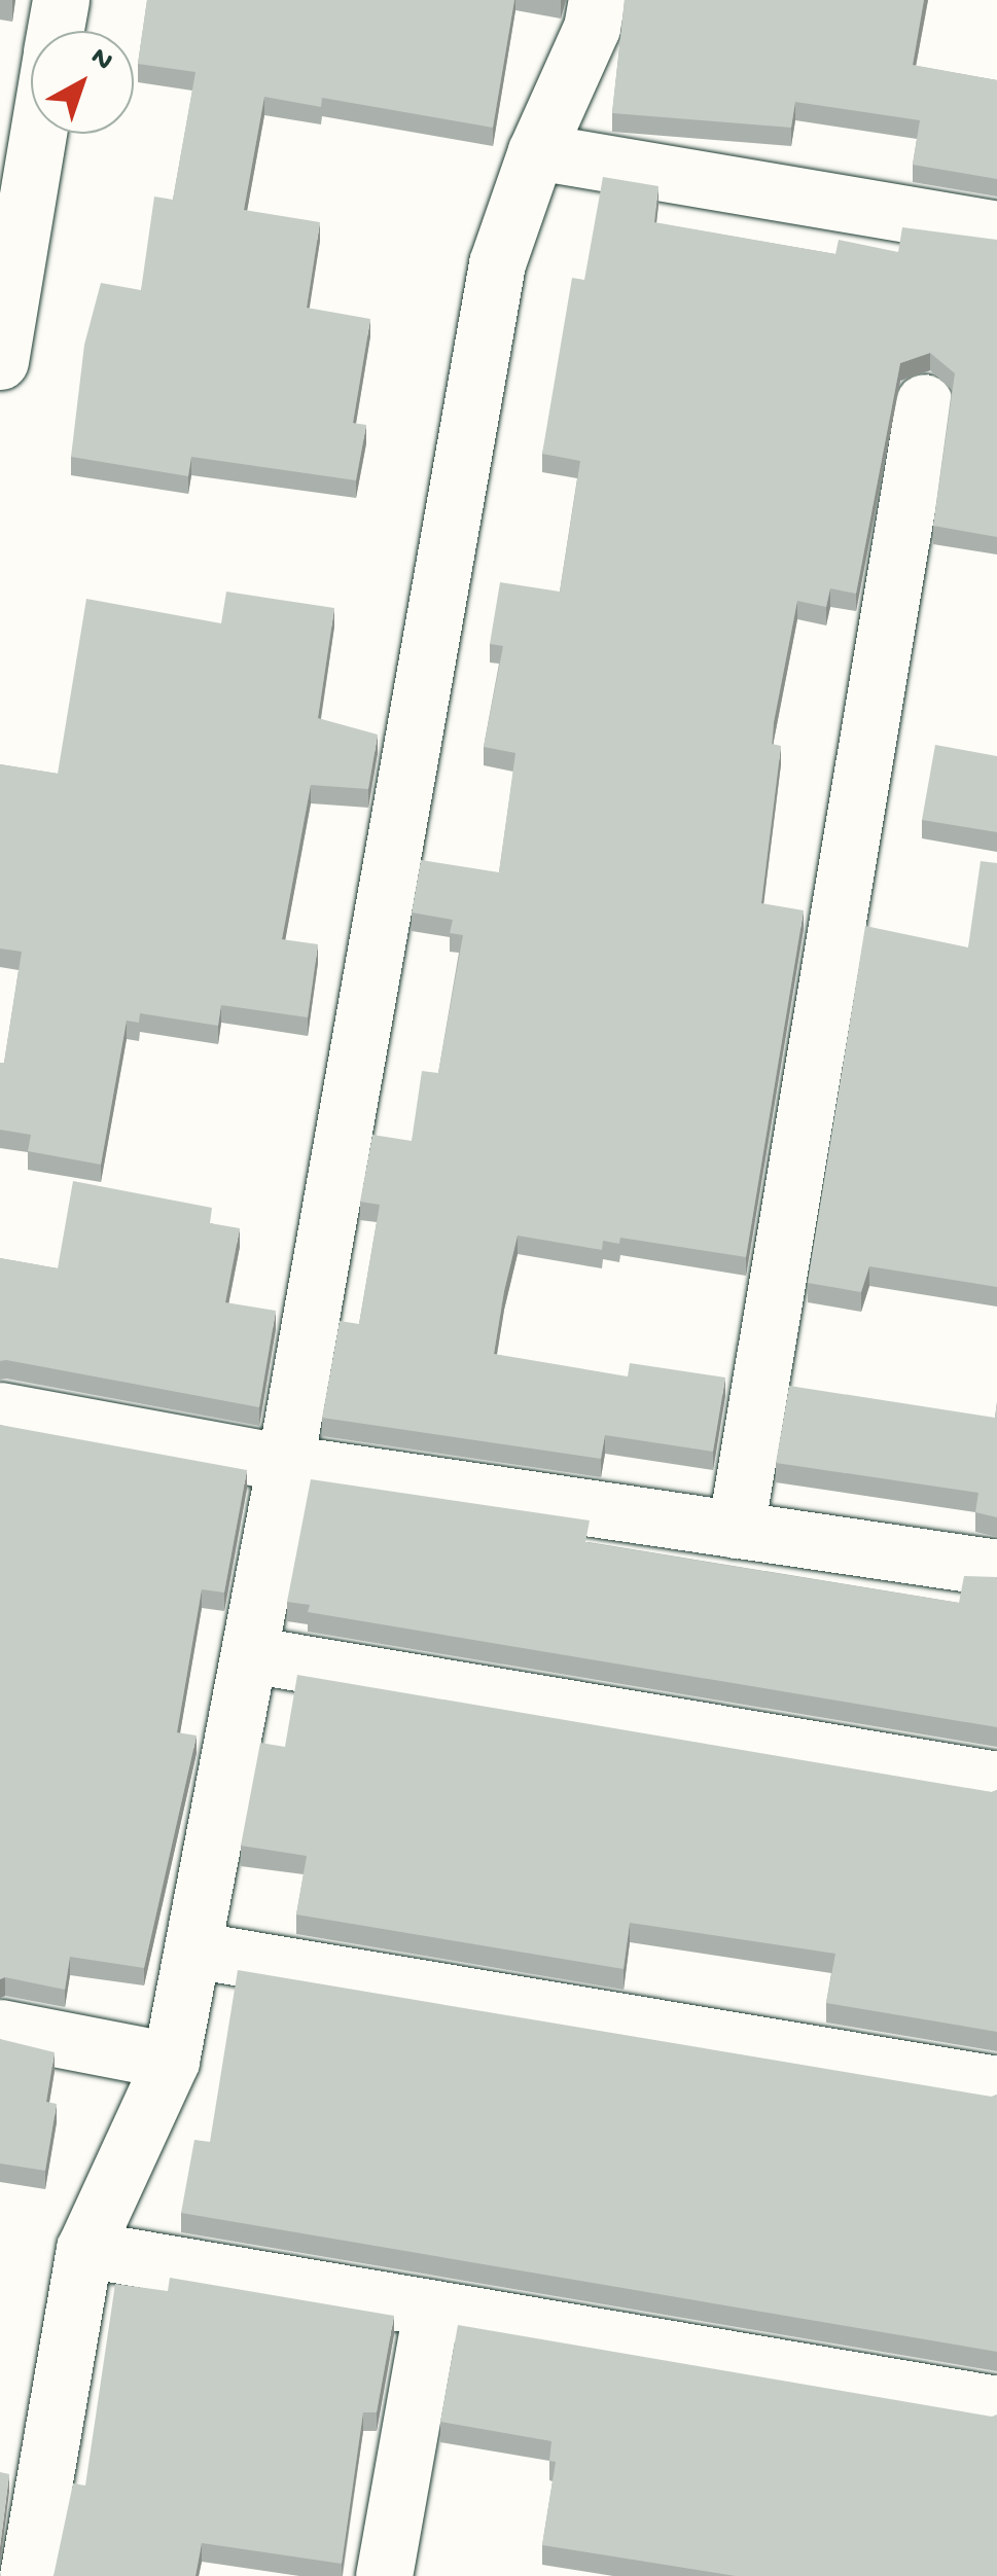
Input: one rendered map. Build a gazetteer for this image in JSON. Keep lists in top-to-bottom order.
{
  "north": "top right"
}
